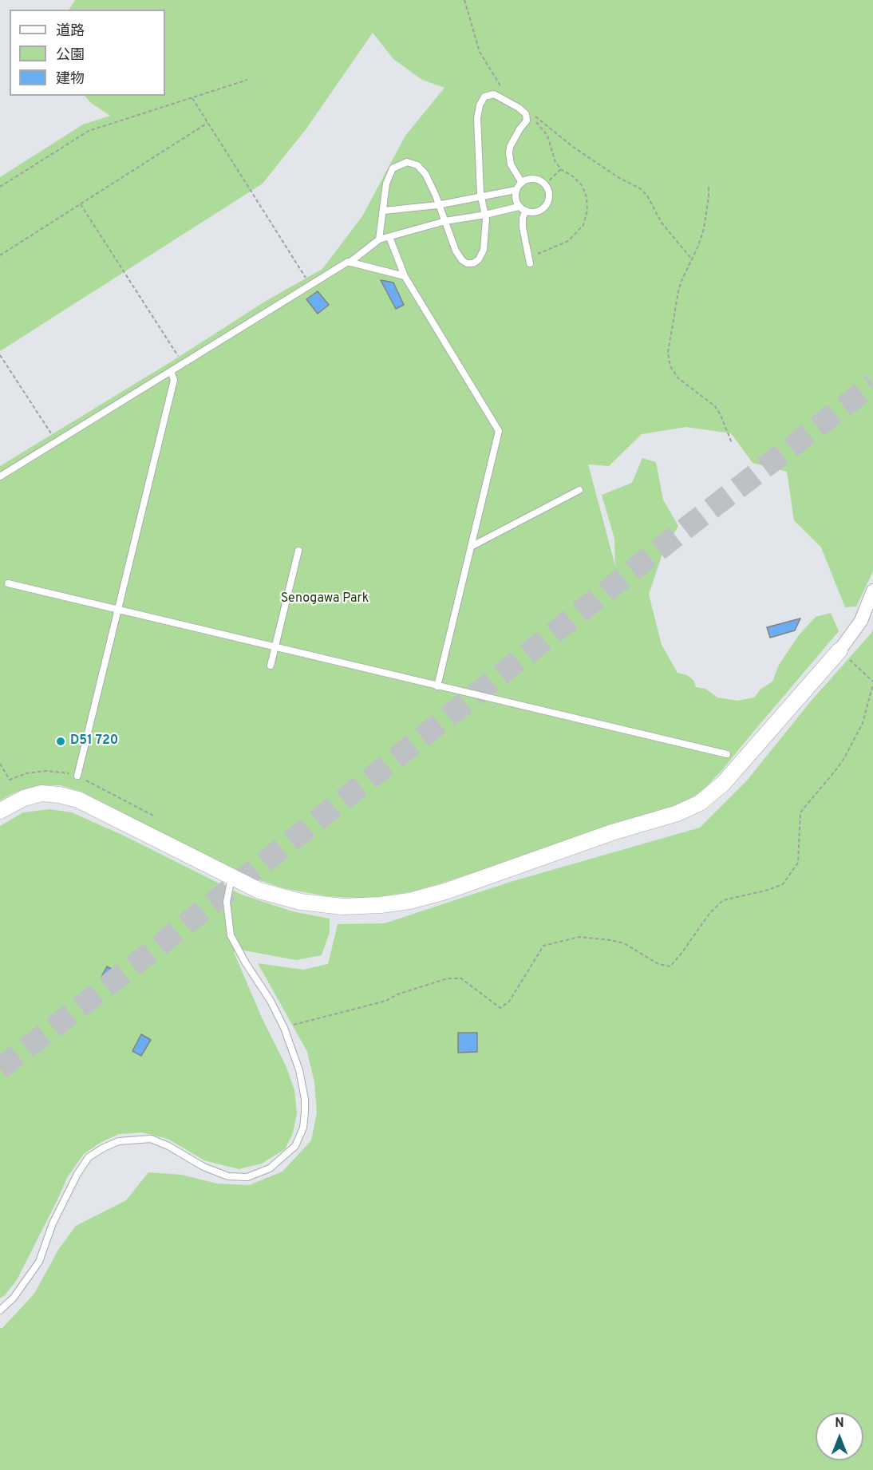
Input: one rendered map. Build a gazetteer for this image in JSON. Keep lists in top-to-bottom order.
{
  "parks": ["Senogawa Park"],
  "places": ["D51 720"],
  "legend": ["道路", "公園", "建物"],
  "north": "top"
}
